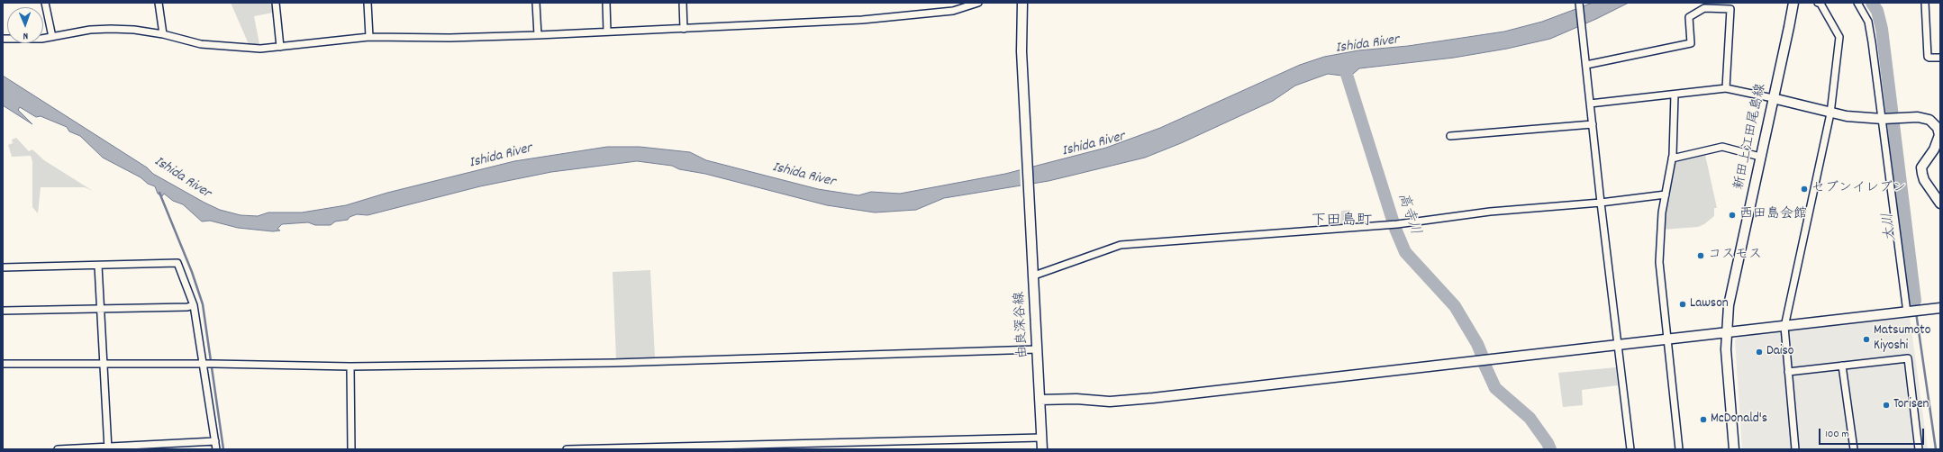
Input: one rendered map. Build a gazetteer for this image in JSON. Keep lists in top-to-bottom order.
{
  "streets": {
    "street": ["新田上江田尾島線", "由良深谷線"]
  },
  "districts": ["下田島町"],
  "water": ["Ishida River", "高寺川", "大川"],
  "places": [
    "セブンイレブン",
    "西田島会館",
    "コスモス",
    "Lawson",
    "Matsumoto Kiyoshi",
    "Daiso",
    "Torisen",
    "McDonald's"
  ],
  "scale_bar": "100 m",
  "north": "bottom"
}
